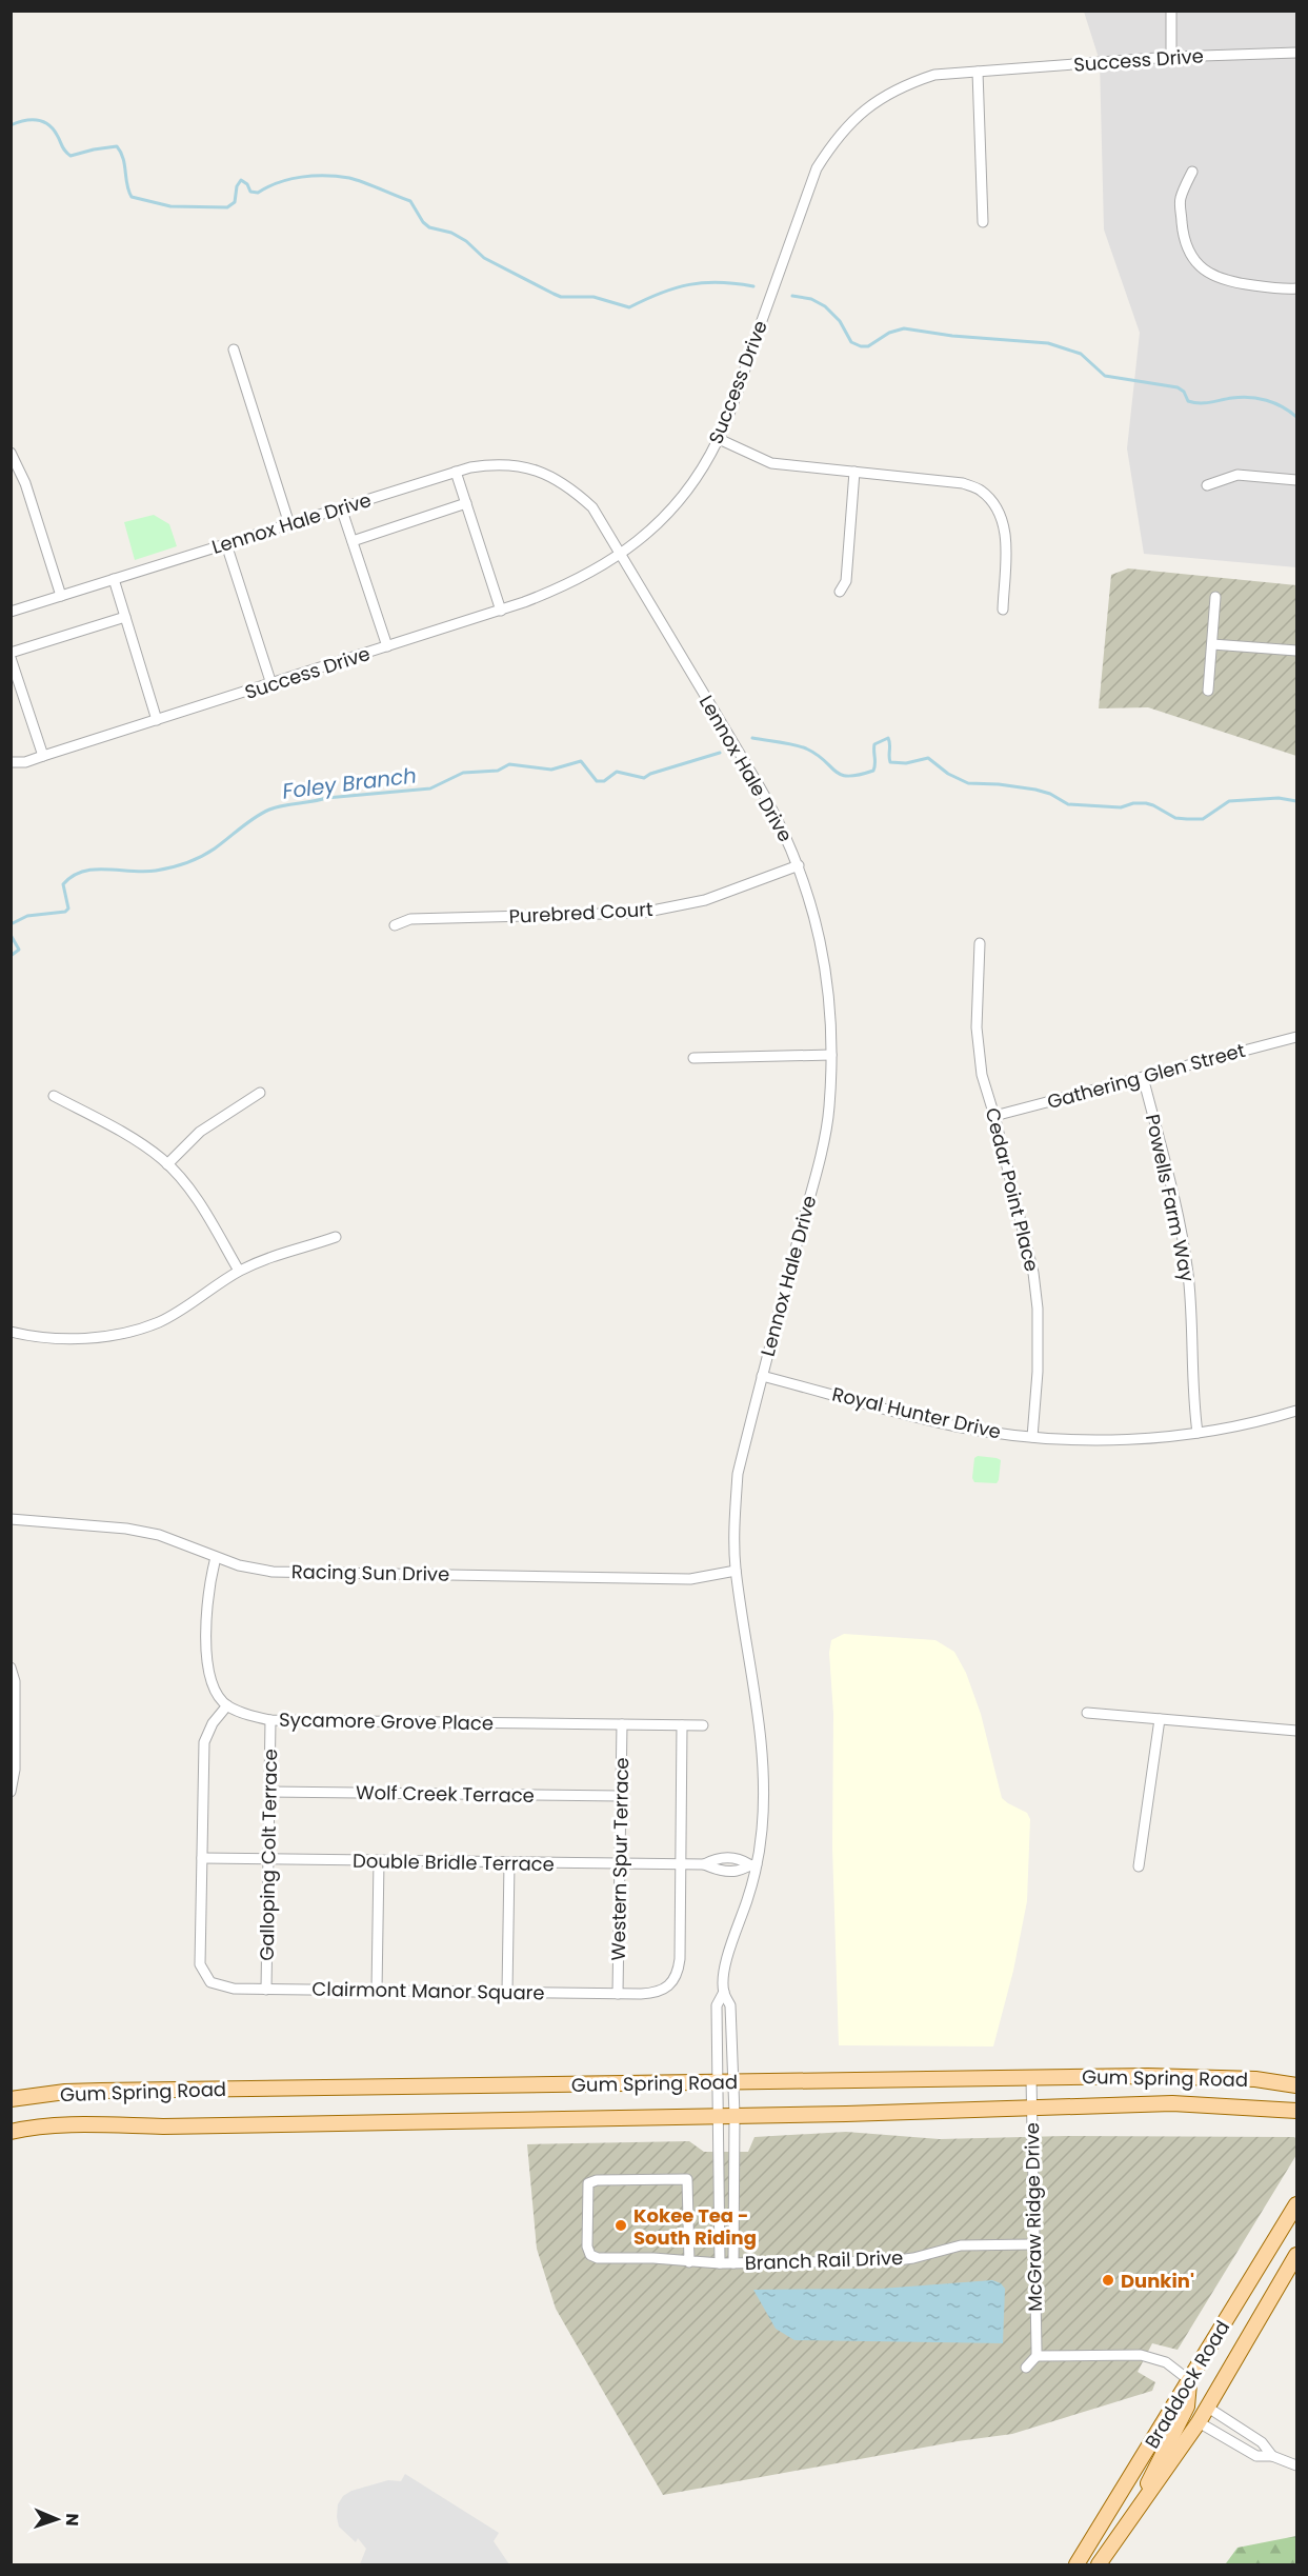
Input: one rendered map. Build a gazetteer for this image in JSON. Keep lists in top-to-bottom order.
{
  "streets": {
    "main road": ["Gum Spring Road", "Braddock Road"],
    "street": [
      "Success Drive",
      "Lennox Hale Drive",
      "Purebred Court",
      "Gathering Glen Street",
      "Cedar Point Place",
      "Powells Farm Way",
      "Royal Hunter Drive",
      "Racing Sun Drive",
      "Sycamore Grove Place",
      "Wolf Creek Terrace",
      "Galloping Colt Terrace",
      "Western Spur Terrace",
      "Double Bridle Terrace",
      "Clairmont Manor Square",
      "McGraw Ridge Drive",
      "Branch Rail Drive"
    ]
  },
  "crossings": [
    ["Success Drive", "Lennox Hale Drive"],
    ["Lennox Hale Drive", "Purebred Court"],
    ["Lennox Hale Drive", "Royal Hunter Drive"],
    ["Lennox Hale Drive", "Racing Sun Drive"],
    ["Lennox Hale Drive", "Double Bridle Terrace"],
    ["Lennox Hale Drive", "Gum Spring Road"],
    ["Gathering Glen Street", "Cedar Point Place"],
    ["Gathering Glen Street", "Powells Farm Way"],
    ["Cedar Point Place", "Royal Hunter Drive"],
    ["Powells Farm Way", "Royal Hunter Drive"],
    ["Sycamore Grove Place", "Galloping Colt Terrace"],
    ["Sycamore Grove Place", "Western Spur Terrace"],
    ["Sycamore Grove Place", "Clairmont Manor Square"],
    ["Wolf Creek Terrace", "Galloping Colt Terrace"],
    ["Wolf Creek Terrace", "Western Spur Terrace"],
    ["Galloping Colt Terrace", "Double Bridle Terrace"],
    ["Galloping Colt Terrace", "Clairmont Manor Square"],
    ["Western Spur Terrace", "Double Bridle Terrace"],
    ["Western Spur Terrace", "Clairmont Manor Square"],
    ["Double Bridle Terrace", "Clairmont Manor Square"],
    ["Gum Spring Road", "McGraw Ridge Drive"],
    ["McGraw Ridge Drive", "Branch Rail Drive"]
  ],
  "water": ["Foley Branch"],
  "places": ["Kokee Tea - South Riding", "Dunkin'"],
  "north": "right"
}
